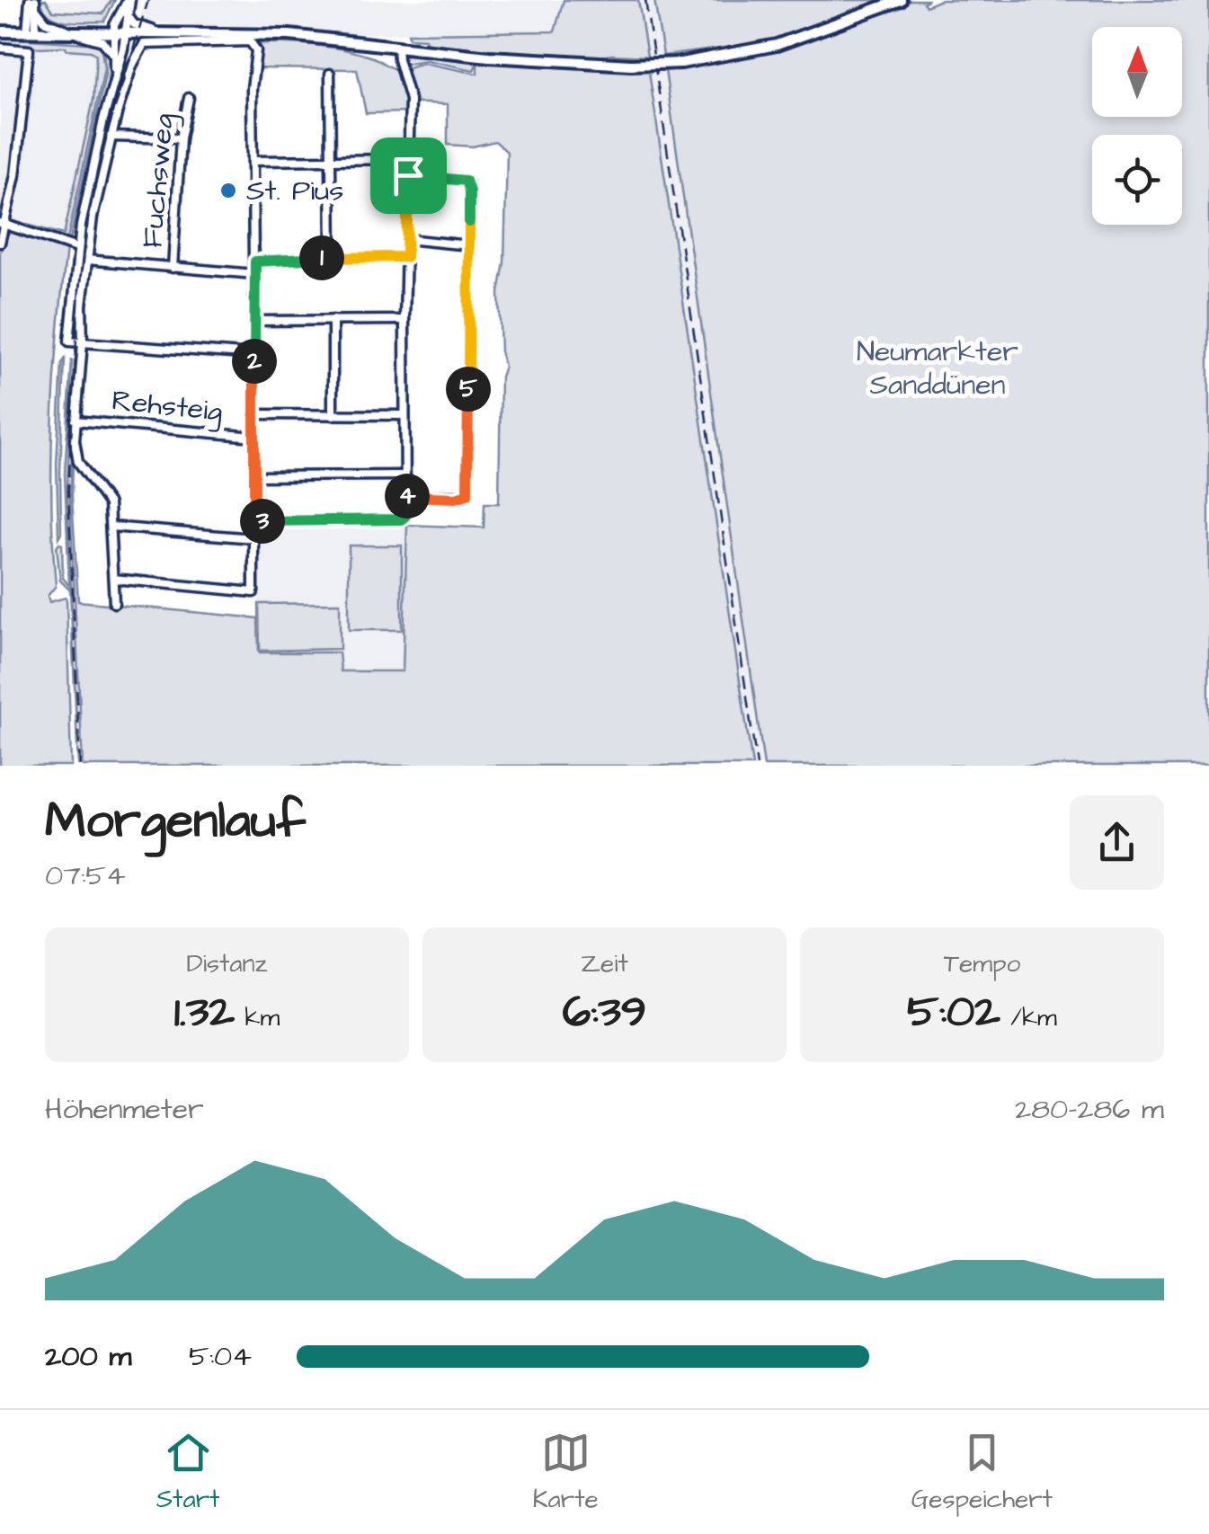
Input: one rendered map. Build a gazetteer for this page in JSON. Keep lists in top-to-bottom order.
{
  "streets": {
    "street": ["Fuchsweg", "Rehsteig"]
  },
  "parks": ["Neumarkter Sanddünen"],
  "places": ["St. Pius"],
  "north": "top",
  "page": {
    "pins": [
      "1",
      "2",
      "5",
      "4",
      "3"
    ],
    "heading": ["Morgenlauf", "07:54"],
    "stats": [
      ["Distanz", "1.32 km"],
      ["Zeit", "6:39"],
      ["Tempo", "5:02 /km"]
    ],
    "chart": ["Höhenmeter", "280–286 m"],
    "list": [
      {
        "name": "200 m",
        "note": "5:04"
      }
    ],
    "tabs": ["Start", "Karte", "Gespeichert"]
  }
}
